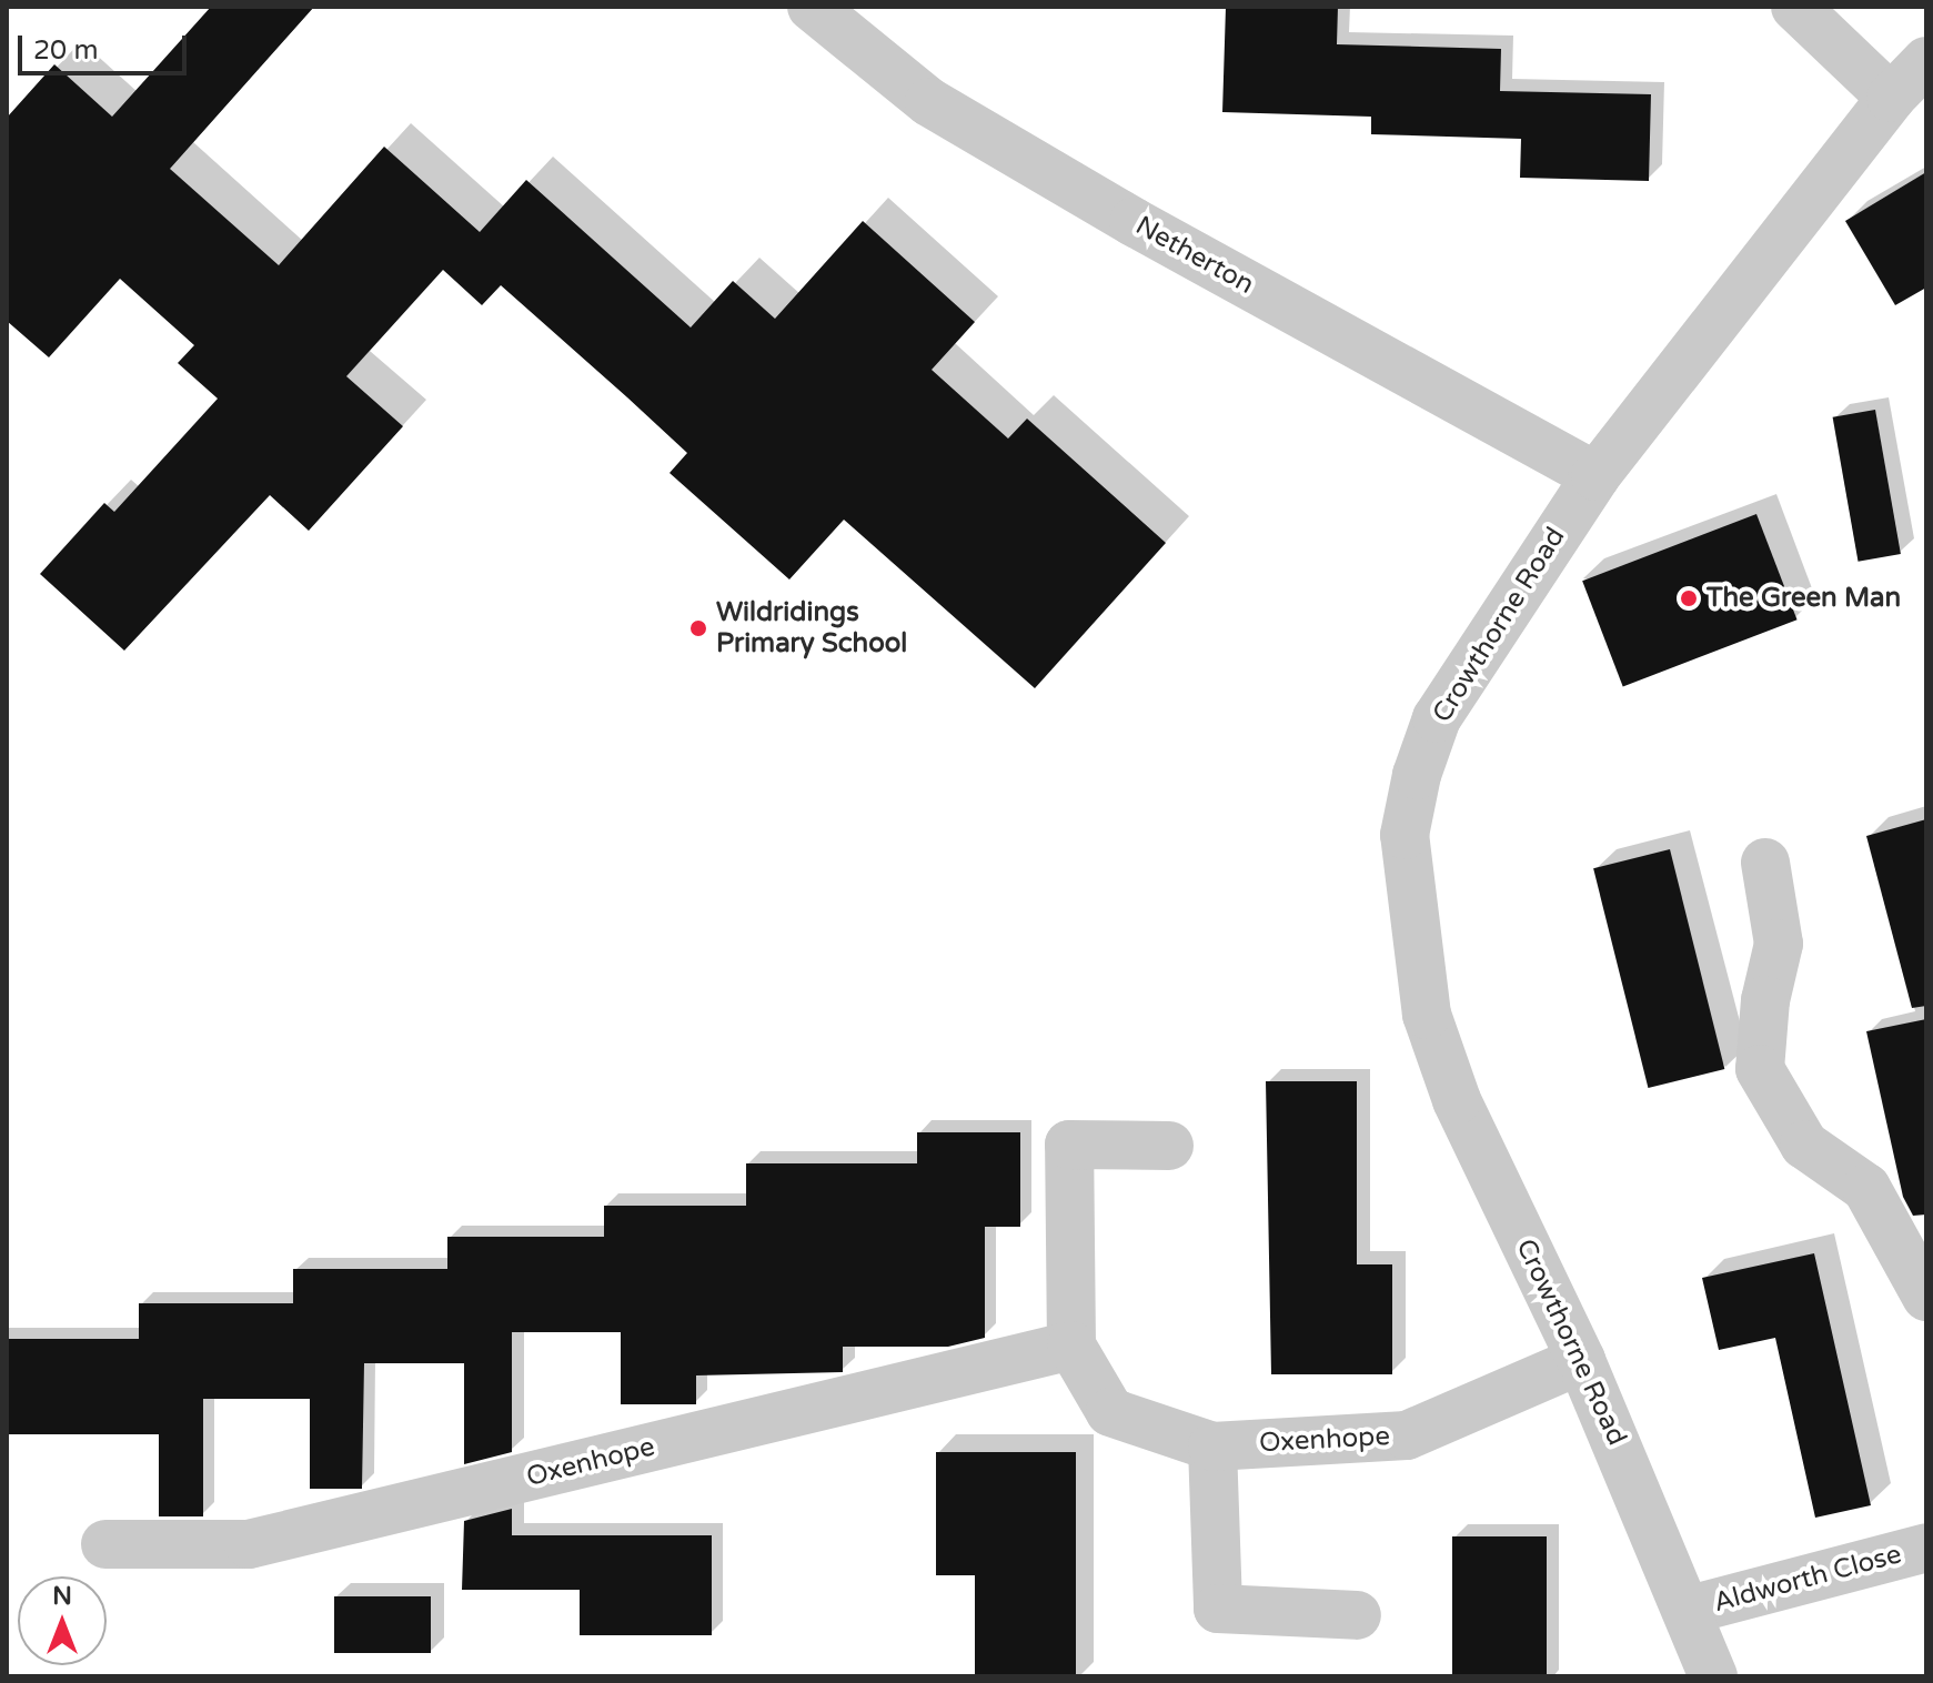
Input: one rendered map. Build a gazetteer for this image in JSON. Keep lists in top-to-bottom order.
{
  "streets": {
    "street": [
      "Netherton",
      "Crowthorne Road",
      "Oxenhope",
      "Aldworth Close"
    ]
  },
  "crossings": [
    ["Netherton", "Crowthorne Road"],
    ["Crowthorne Road", "Oxenhope"],
    ["Crowthorne Road", "Aldworth Close"]
  ],
  "places": ["The Green Man", "Wildridings Primary School"],
  "scale_bar": "20 m",
  "north": "top"
}
